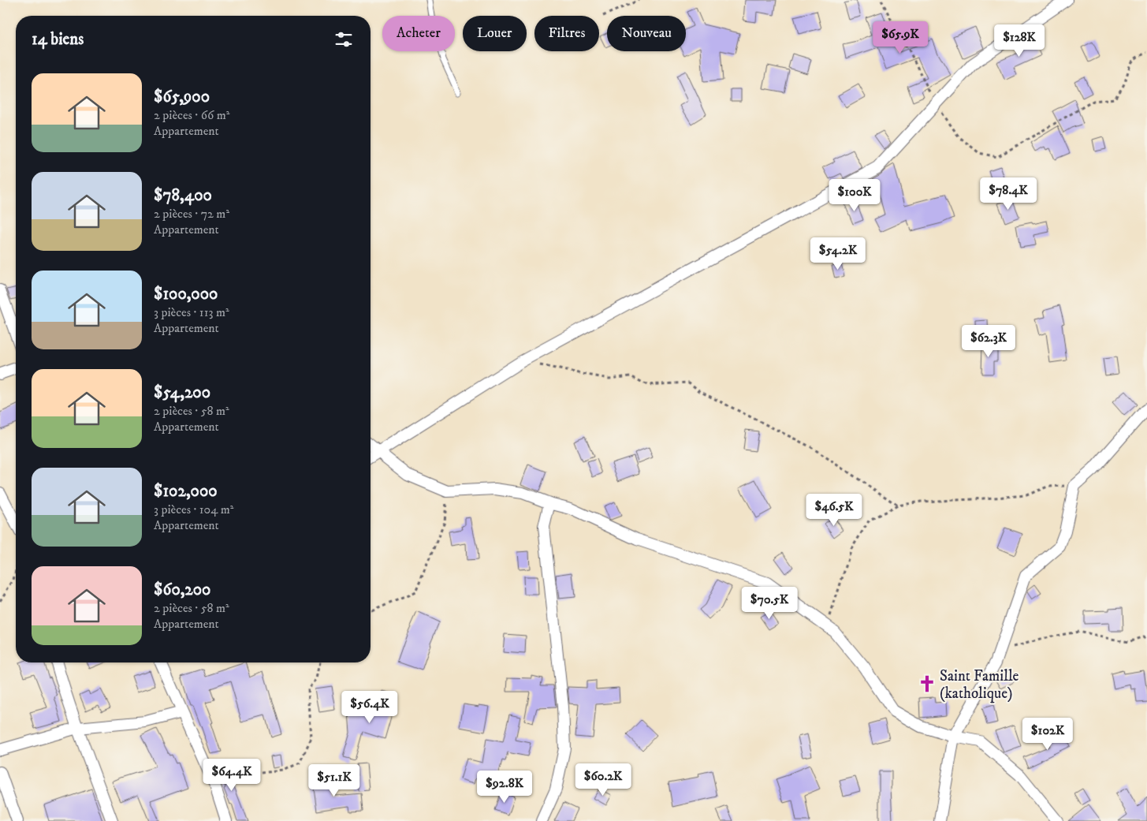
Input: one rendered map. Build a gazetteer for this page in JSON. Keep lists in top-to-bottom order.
{
  "places": {
    "church": ["Saint Famille (katholique)"]
  },
  "page": {
    "chip": [
      "Acheter",
      "Louer",
      "Filtres",
      "Nouveau"
    ],
    "heading": "14 biens",
    "price": [
      "$65.9K",
      "$128K",
      "$78.4K",
      "$100K",
      "$54.2K",
      "$62.3K",
      "$46.5K",
      "$70.5K",
      "$56.4K",
      "$102K",
      "$64.4K",
      "$60.2K",
      "$51.1K",
      "$92.8K"
    ],
    "list": [
      {
        "name": "$65,900",
        "note": "2 pièces · 66 m² · Appartement"
      },
      {
        "name": "$78,400",
        "note": "2 pièces · 72 m² · Appartement"
      },
      {
        "name": "$100,000",
        "note": "3 pièces · 113 m² · Appartement"
      },
      {
        "name": "$54,200",
        "note": "2 pièces · 58 m² · Appartement"
      },
      {
        "name": "$102,000",
        "note": "3 pièces · 104 m² · Appartement"
      },
      {
        "name": "$60,200",
        "note": "2 pièces · 58 m² · Appartement"
      }
    ]
  }
}
